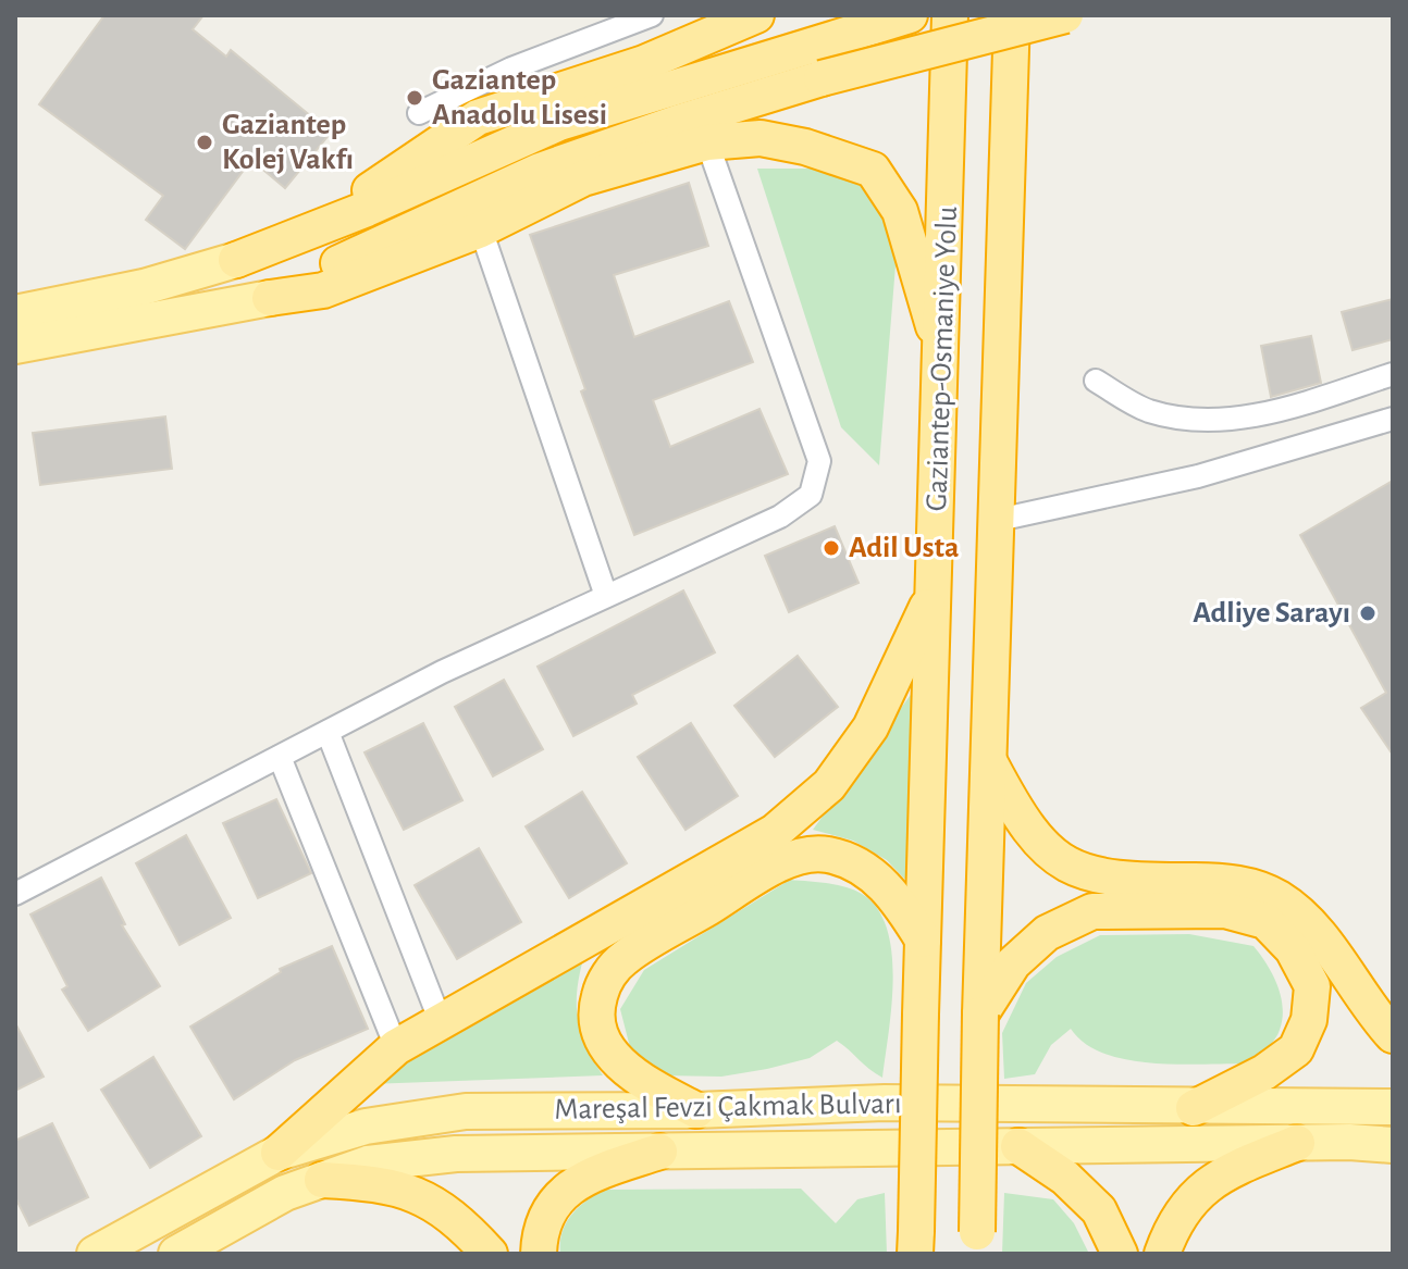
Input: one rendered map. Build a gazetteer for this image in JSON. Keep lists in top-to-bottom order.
{
  "streets": {
    "highway": ["Gaziantep-Osmaniye Yolu"],
    "main road": ["Mareşal Fevzi Çakmak Bulvarı"]
  },
  "places": [
    "Gaziantep Anadolu Lisesi",
    "Gaziantep Kolej Vakfı",
    "Adil Usta",
    "Adliye Sarayı"
  ]
}
